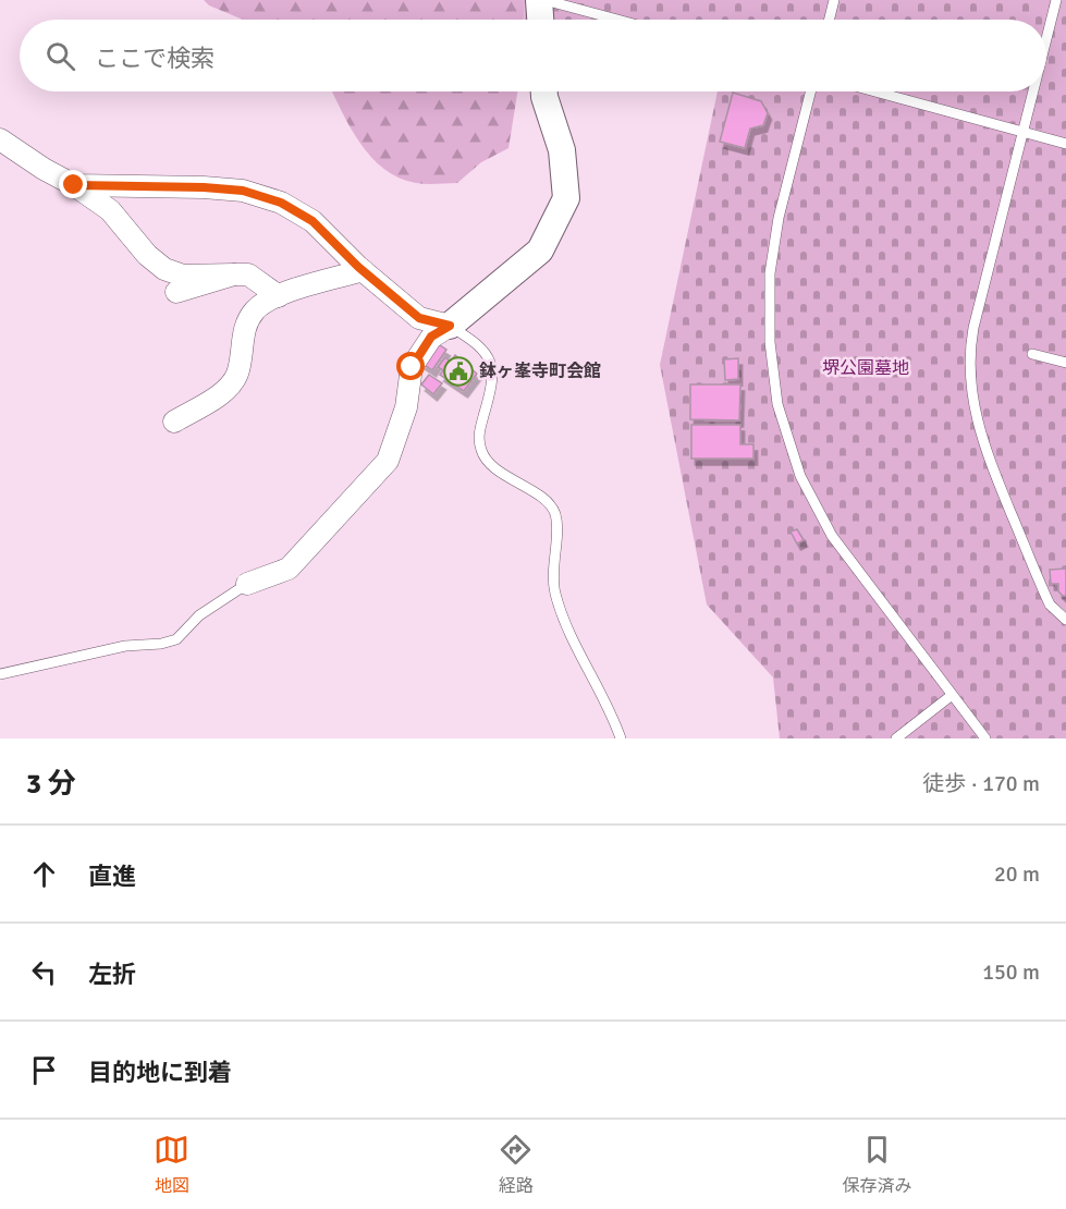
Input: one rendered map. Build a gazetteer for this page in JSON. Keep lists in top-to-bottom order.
{
  "parks": ["堺公園墓地"],
  "places": {
    "public building": ["鉢ヶ峯寺町会館"]
  },
  "page": {
    "search": "ここで検索",
    "heading": ["3 分", "徒歩 · 170 m"],
    "list": [
      ["直進", "20 m"],
      ["左折", "150 m"],
      "目的地に到着"
    ],
    "nav": ["地図", "経路", "保存済み"]
  }
}
